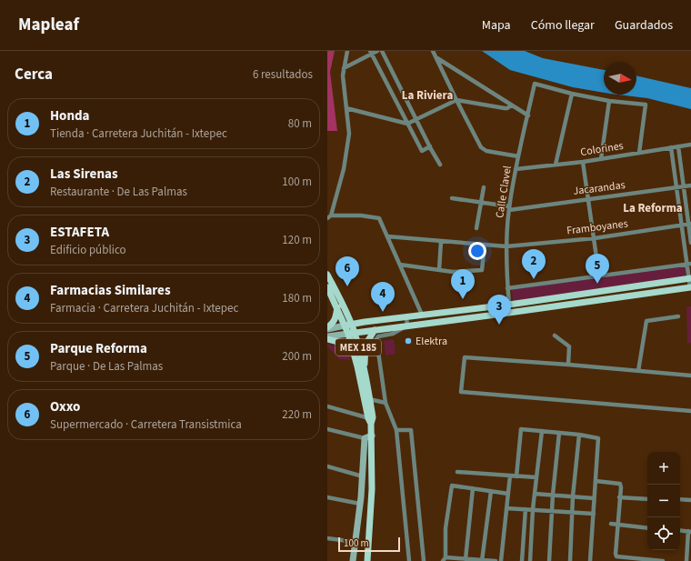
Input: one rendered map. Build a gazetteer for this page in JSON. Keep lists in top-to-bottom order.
{
  "streets": {
    "main road": ["MEX 185"],
    "street": [
      "Colorines",
      "Jacarandas",
      "Calle Clavel",
      "Framboyanes"
    ]
  },
  "crossings": [
    ["Colorines", "Calle Clavel"],
    ["Jacarandas", "Calle Clavel"],
    ["Calle Clavel", "Framboyanes"],
    ["Calle Clavel", "MEX 185"]
  ],
  "districts": ["La Riviera", "La Reforma"],
  "places": ["Elektra"],
  "scale_bar": "100 m",
  "north": "right",
  "page": {
    "header": "Mapleaf",
    "nav": ["Mapa", "Cómo llegar", "Guardados"],
    "heading": ["Cerca", "6 resultados"],
    "list": [
      {
        "mark": "1",
        "name": "Honda",
        "note": "Tienda · Carretera Juchitán - Ixtepec",
        "value": "80 m"
      },
      {
        "mark": "2",
        "name": "Las Sirenas",
        "note": "Restaurante · De Las Palmas",
        "value": "100 m"
      },
      {
        "mark": "3",
        "name": "ESTAFETA",
        "note": "Edificio público",
        "value": "120 m"
      },
      {
        "mark": "4",
        "name": "Farmacias Similares",
        "note": "Farmacia · Carretera Juchitán - Ixtepec",
        "value": "180 m"
      },
      {
        "mark": "5",
        "name": "Parque Reforma",
        "note": "Parque · De Las Palmas",
        "value": "200 m"
      },
      {
        "mark": "6",
        "name": "Oxxo",
        "note": "Supermercado · Carretera Transistmica",
        "value": "220 m"
      }
    ],
    "pins": [
      "2",
      "5",
      "6",
      "1",
      "4",
      "3"
    ],
    "map_buttons": ["+", "−"],
    "scale": "100 m"
  }
}
